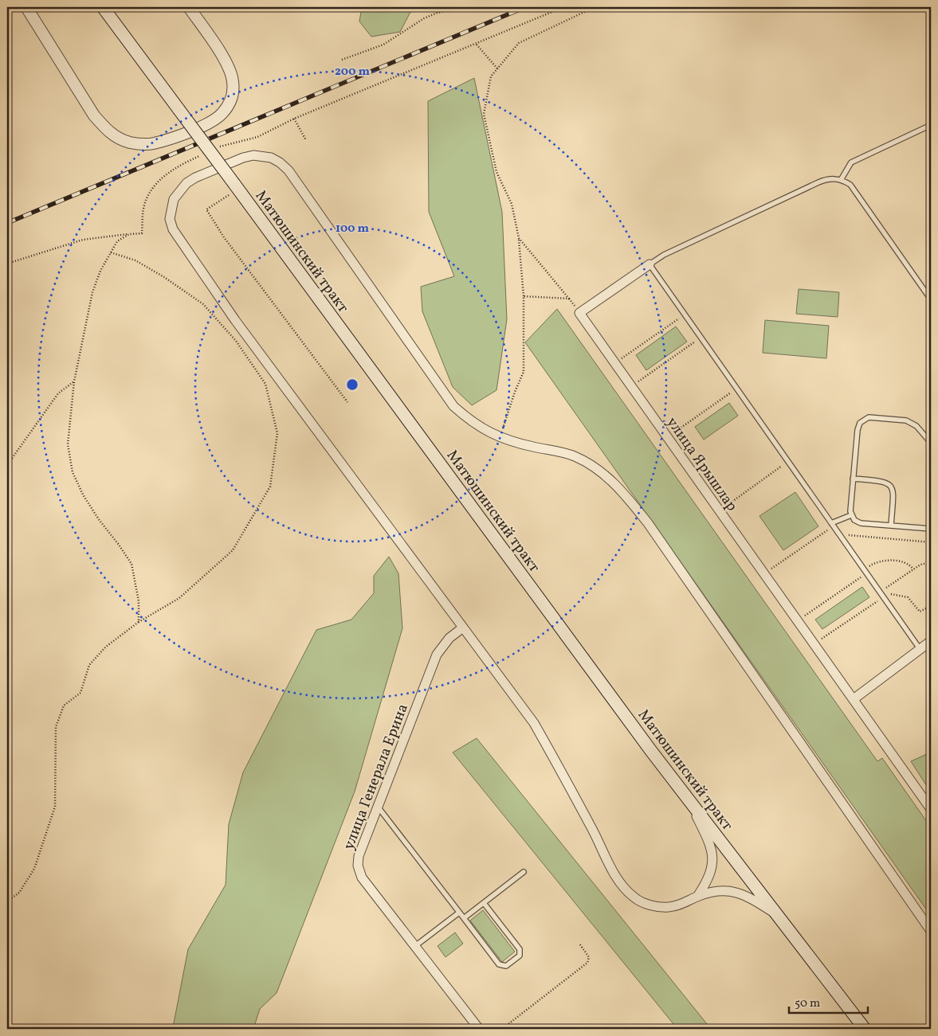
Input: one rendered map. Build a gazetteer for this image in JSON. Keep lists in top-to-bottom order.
{
  "streets": {
    "main road": ["Матюшинский тракт"],
    "street": ["улица Ярышлар", "улица Генерала Ерина"]
  },
  "scale_bar": "50 m",
  "rings": ["200 m", "100 m"]
}
